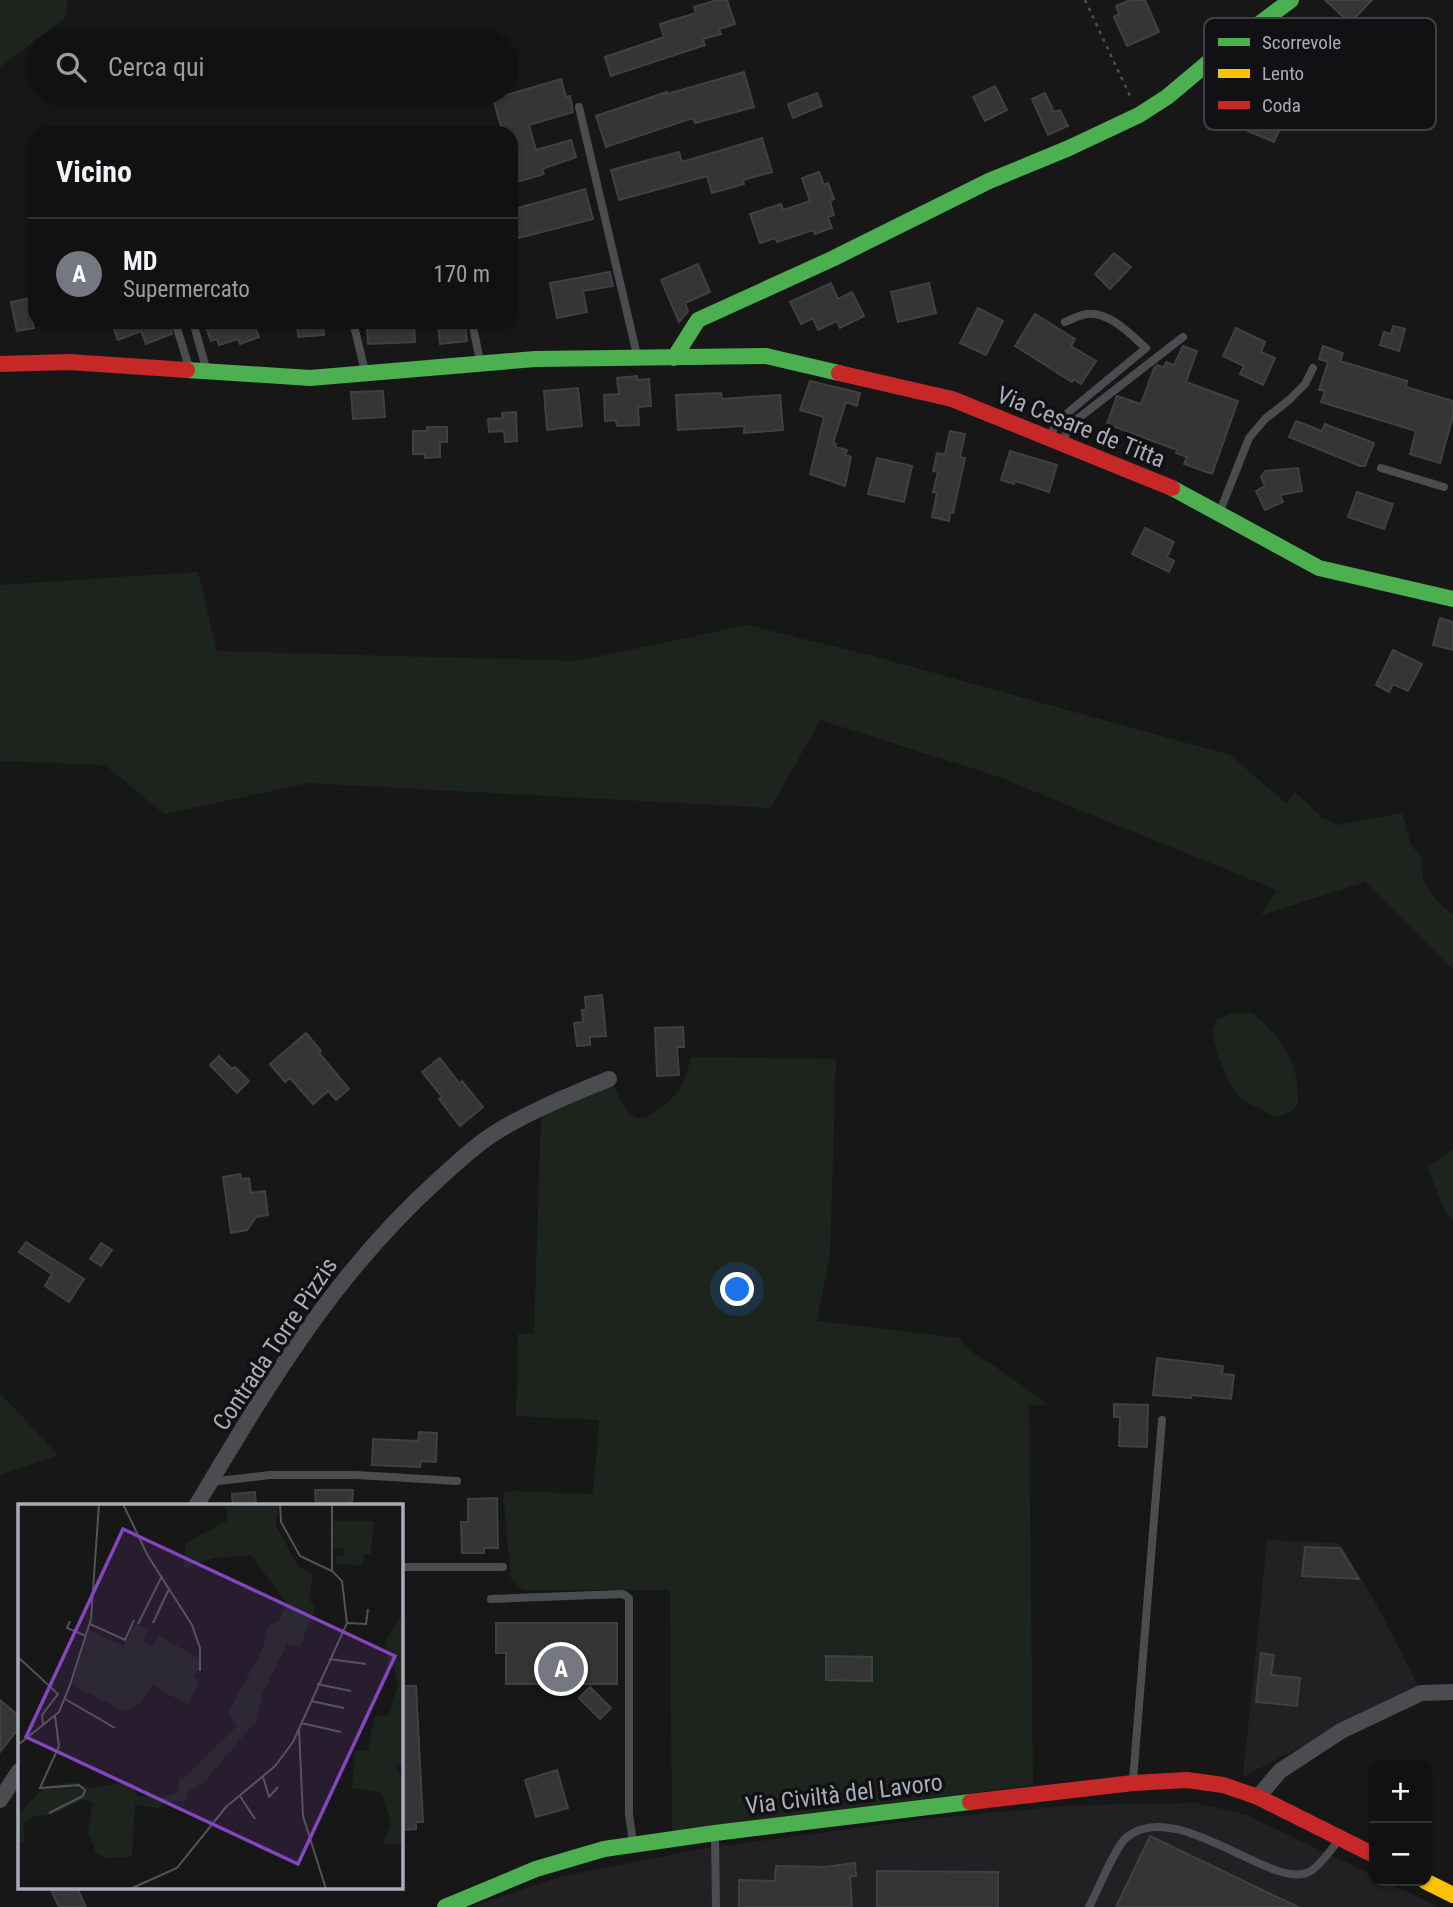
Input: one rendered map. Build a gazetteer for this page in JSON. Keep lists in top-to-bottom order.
{
  "streets": {
    "street": ["Via Cesare de Titta", "Contrada Torre Pizzis", "Via Civiltà del Lavoro"]
  },
  "legend": ["Scorrevole", "Lento", "Coda"],
  "page": {
    "search": "Cerca qui",
    "heading": "Vicino",
    "list": [
      {
        "mark": "A",
        "name": "MD",
        "note": "Supermercato",
        "value": "170 m"
      }
    ],
    "pins": "A",
    "map_buttons": ["+", "−"]
  }
}
